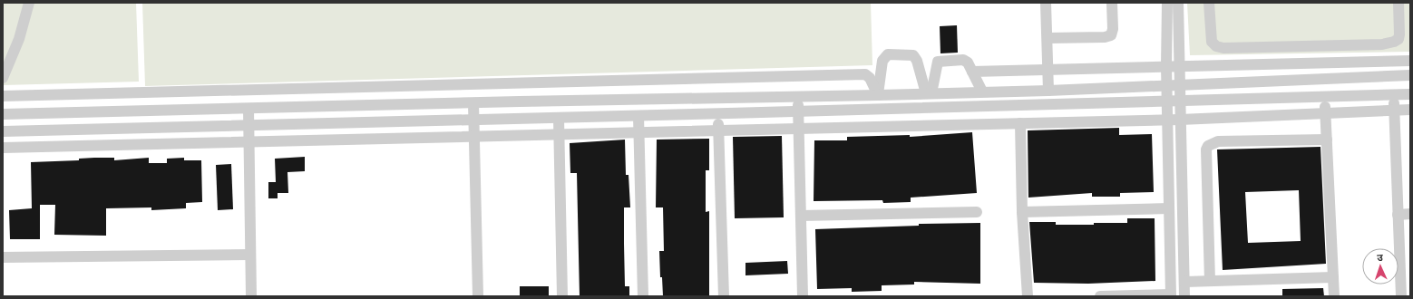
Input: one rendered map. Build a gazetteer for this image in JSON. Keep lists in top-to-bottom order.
{
  "north": "top"
}
